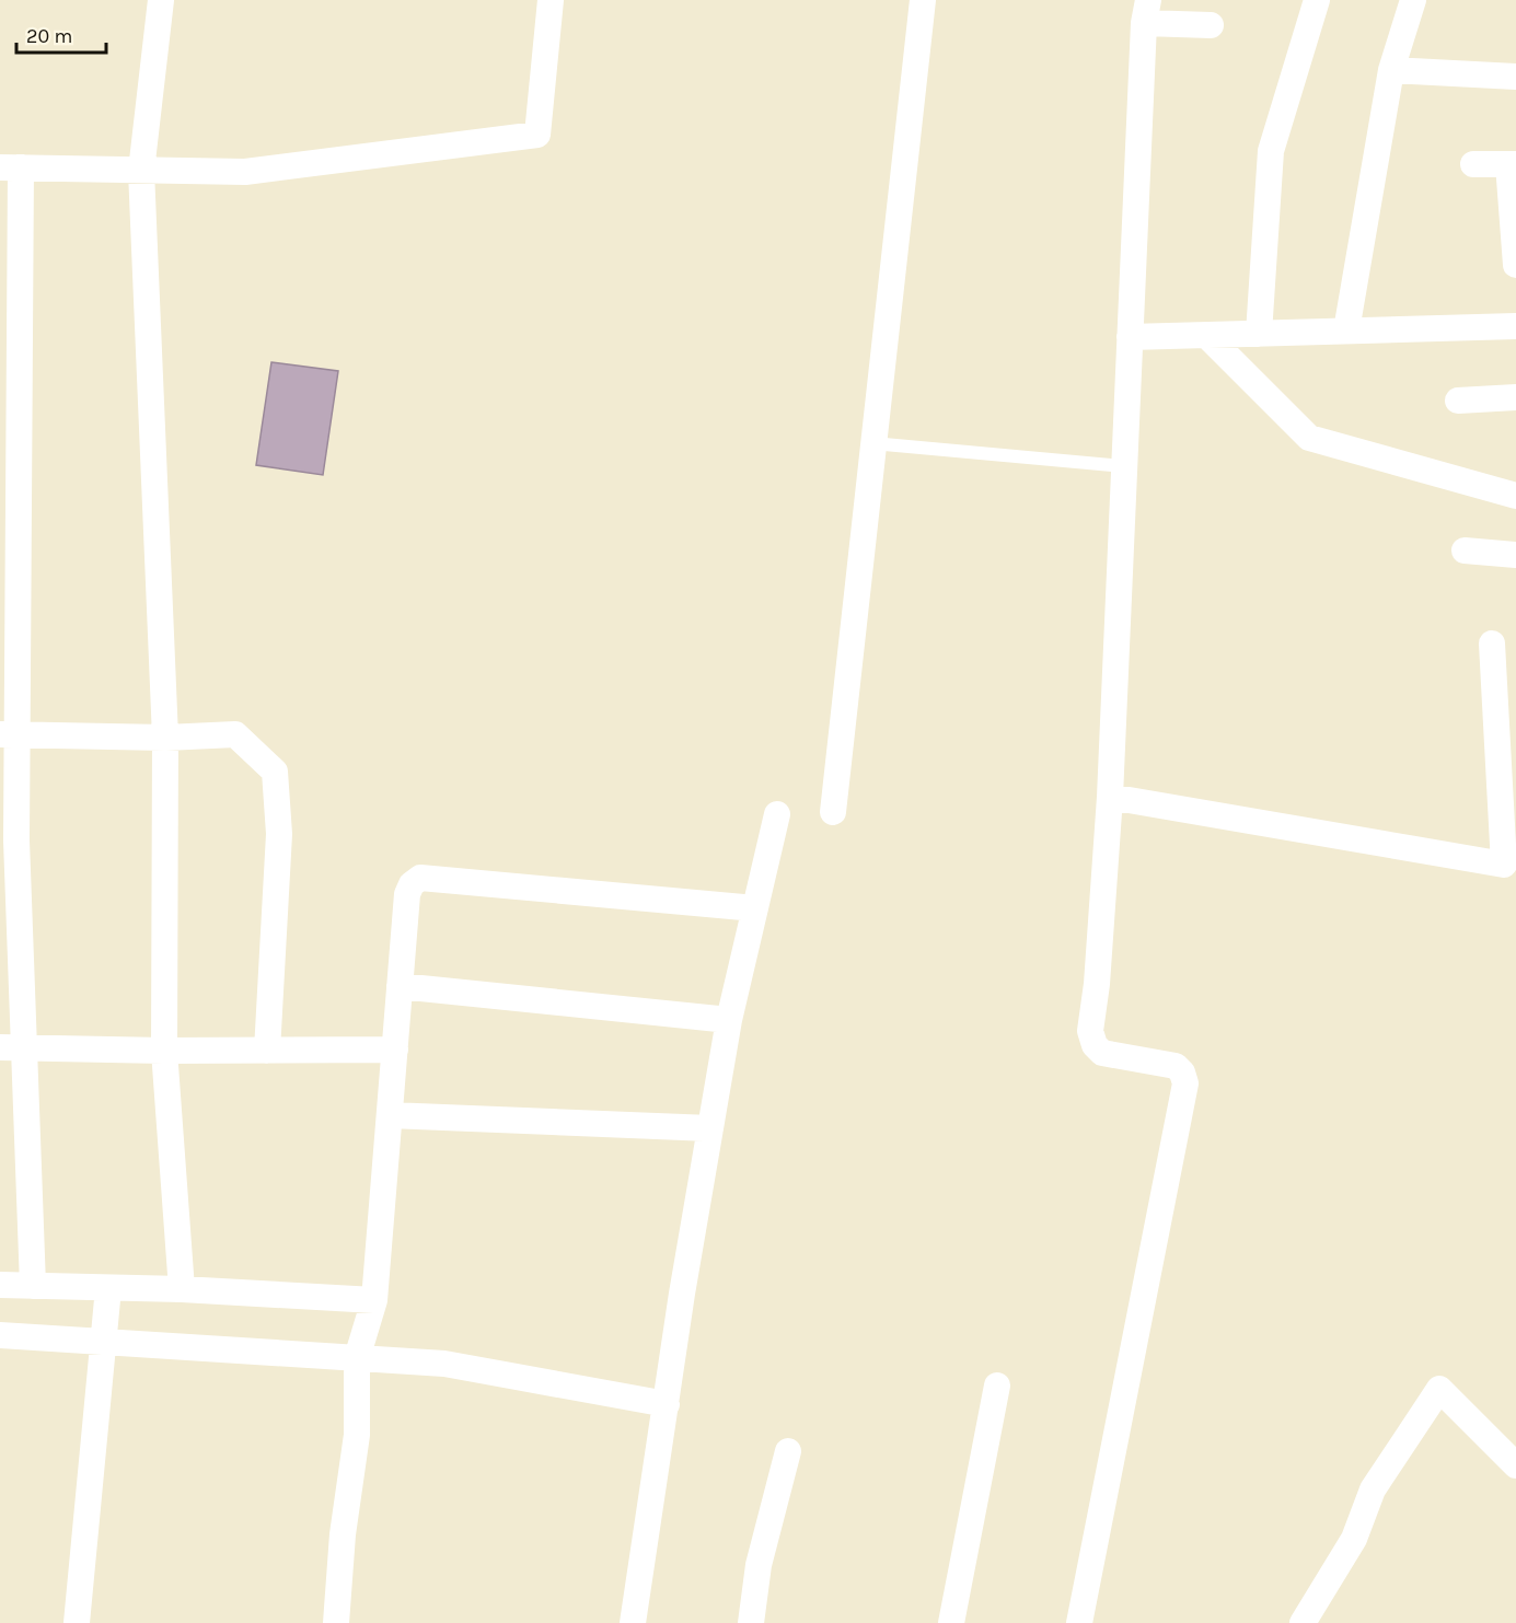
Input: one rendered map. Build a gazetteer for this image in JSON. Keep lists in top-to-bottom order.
{
  "scale_bar": "20 m"
}
